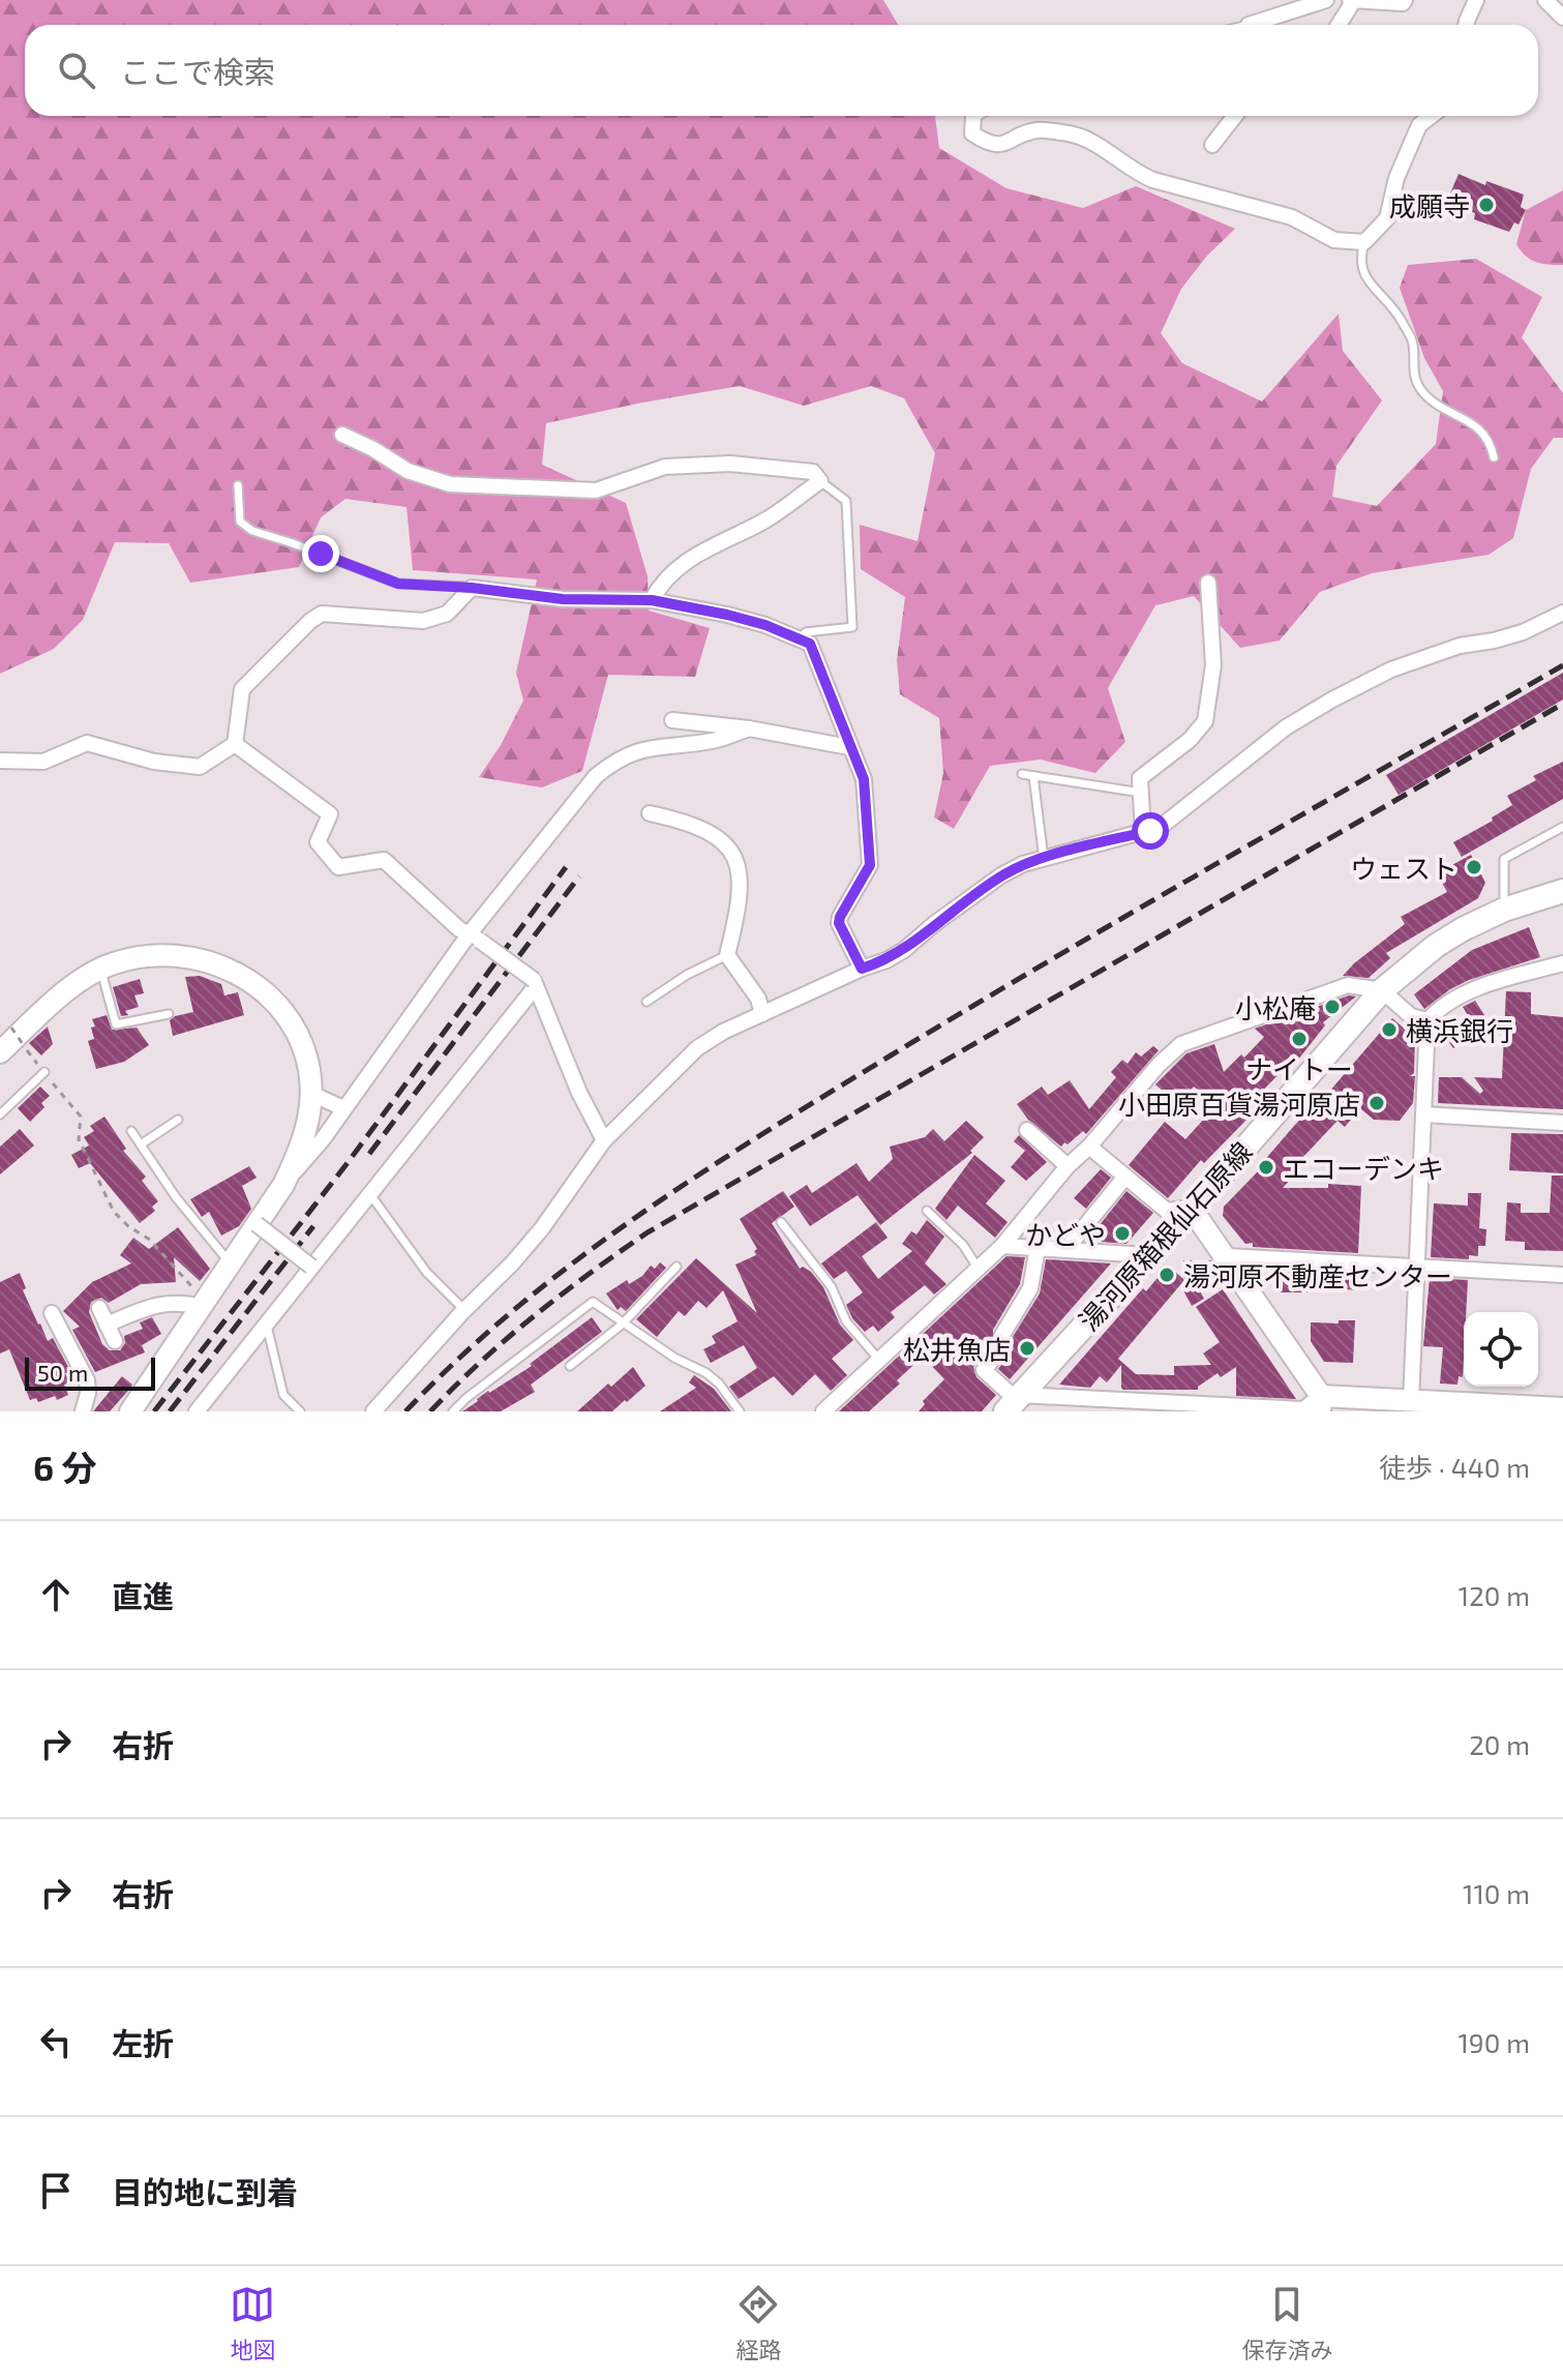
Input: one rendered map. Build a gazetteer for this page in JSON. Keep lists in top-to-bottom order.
{
  "streets": {
    "main road": ["湯河原箱根仙石原線"]
  },
  "places": [
    "成願寺",
    "ウェスト",
    "小松庵",
    "横浜銀行",
    "ナイトー",
    "小田原百貨湯河原店",
    "エコーデンキ",
    "かどや",
    "湯河原不動産センター",
    "松井魚店"
  ],
  "scale_bar": "50 m",
  "page": {
    "search": "ここで検索",
    "scale": "50 m",
    "heading": ["6 分", "徒歩 · 440 m"],
    "list": [
      ["直進", "120 m"],
      ["右折", "20 m"],
      ["右折", "110 m"],
      ["左折", "190 m"],
      "目的地に到着"
    ],
    "nav": ["地図", "経路", "保存済み"]
  }
}
